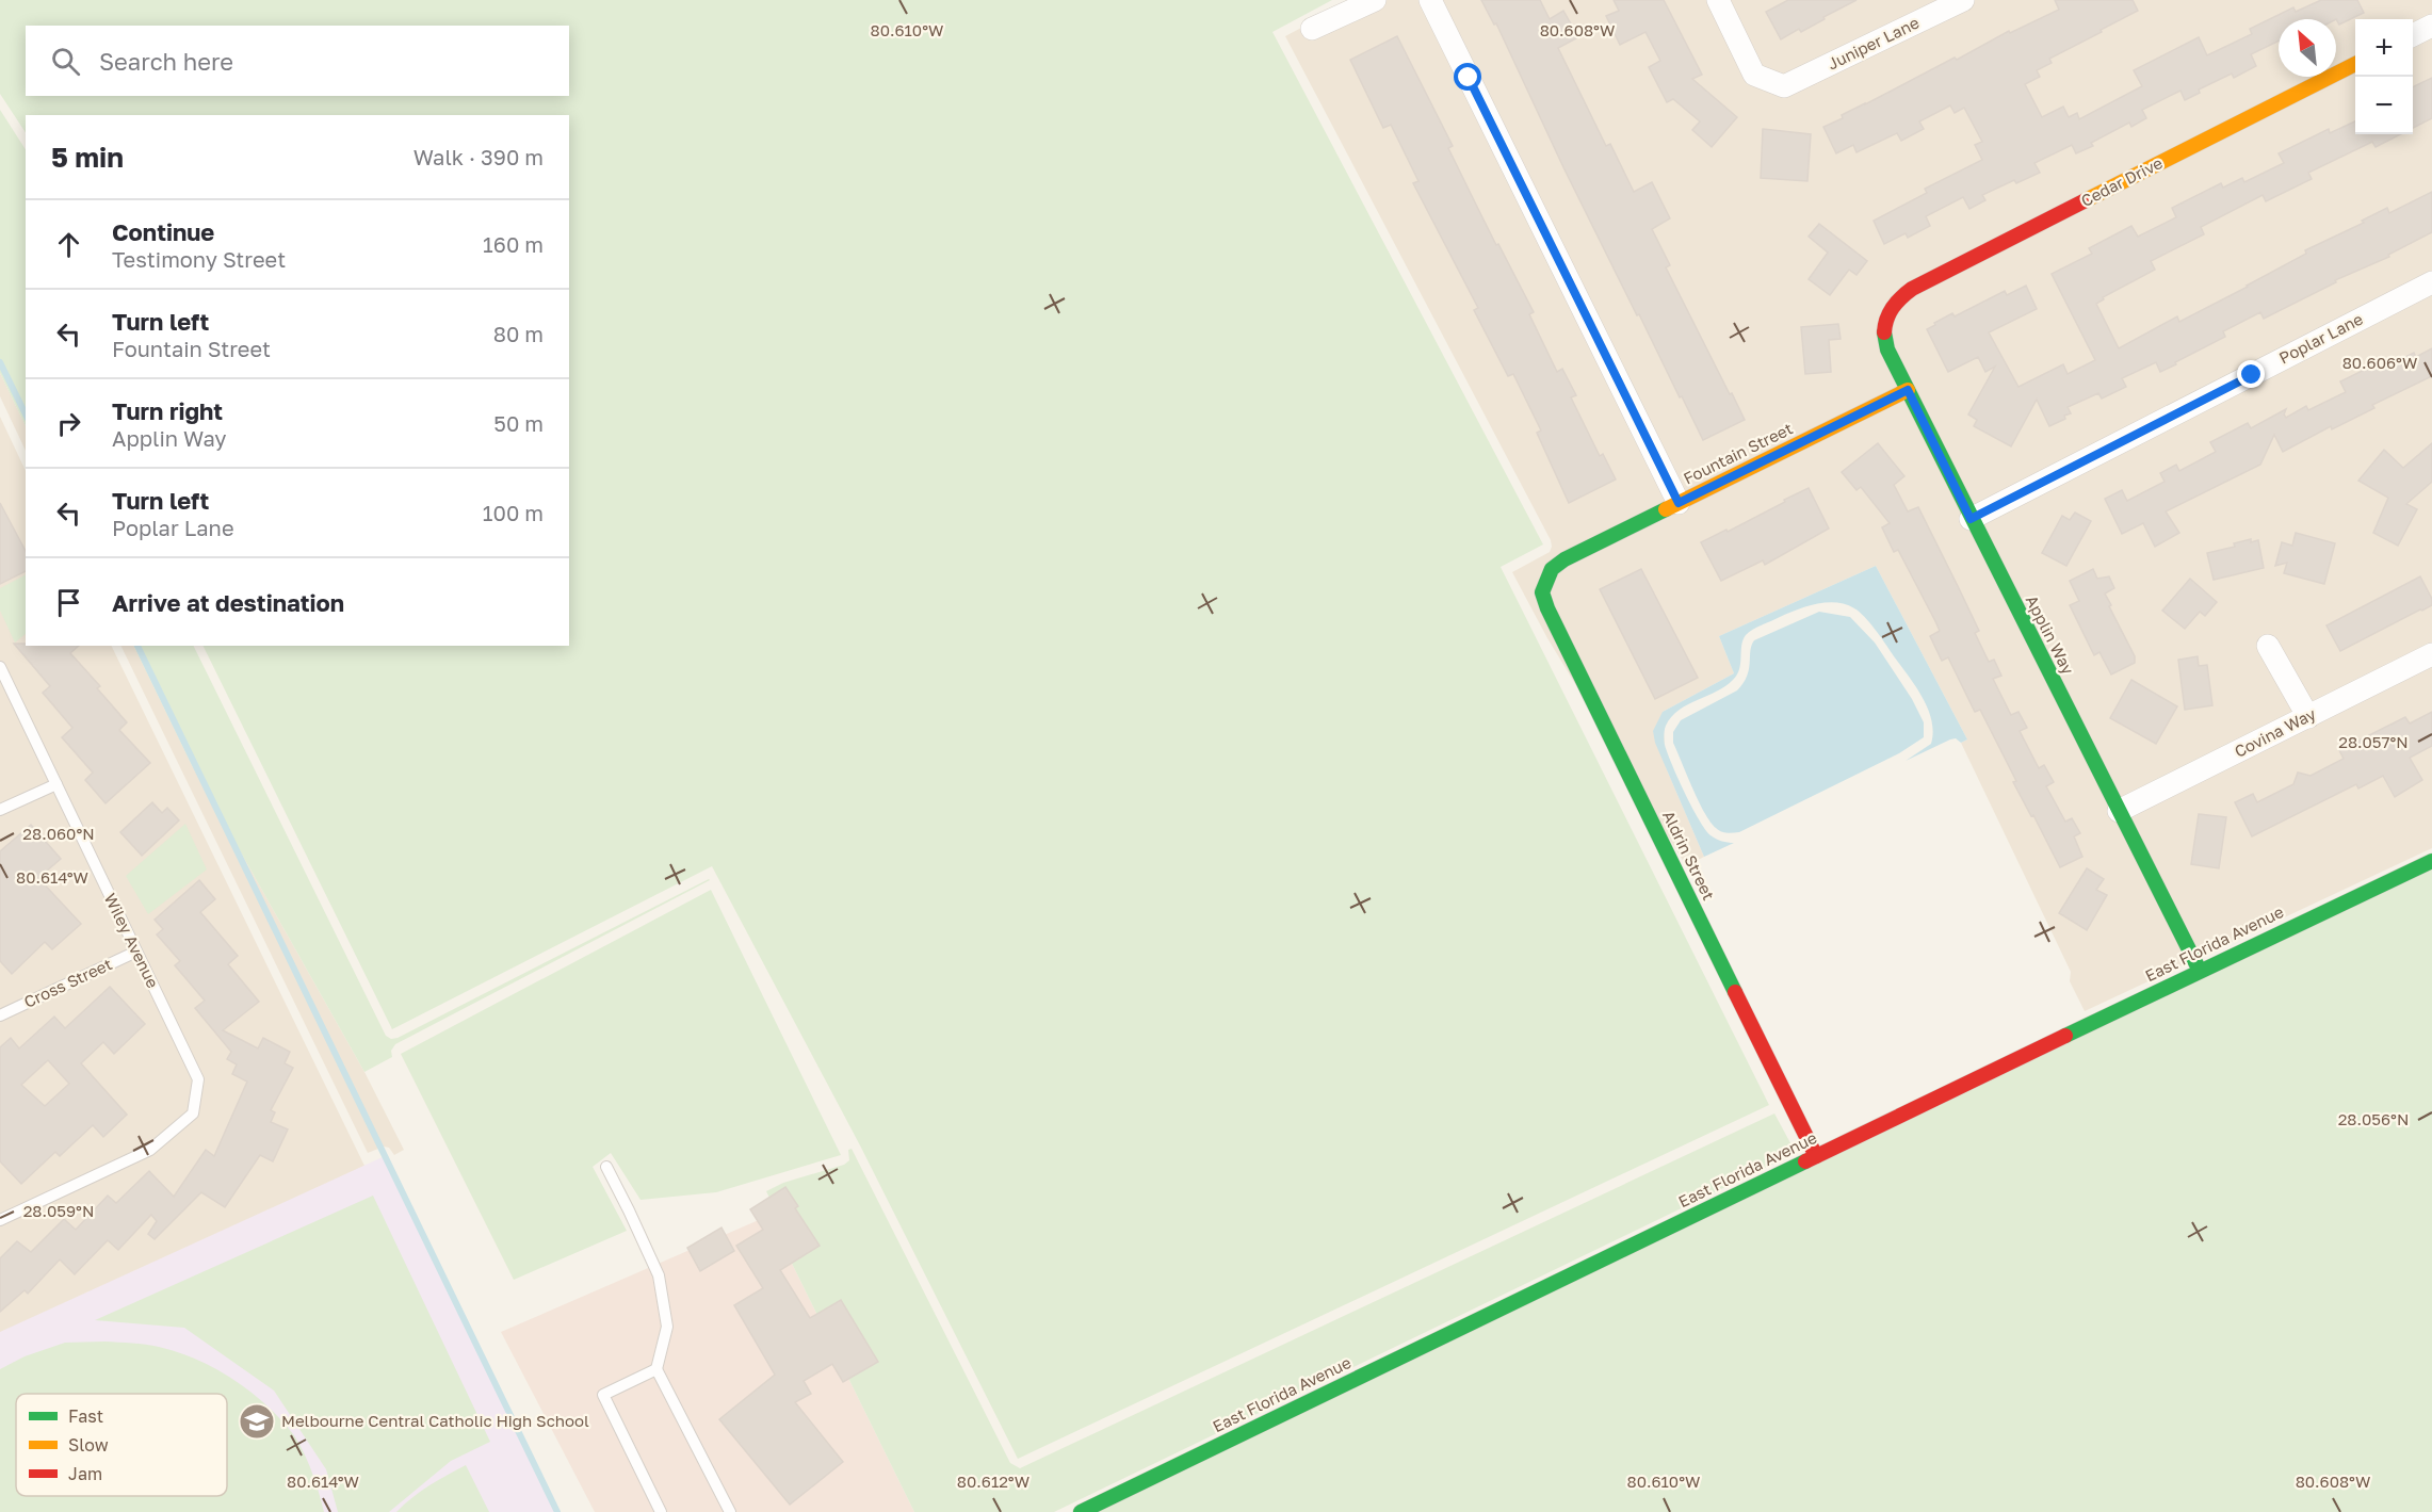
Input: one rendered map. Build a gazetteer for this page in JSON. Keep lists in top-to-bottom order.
{
  "streets": {
    "street": [
      "Juniper Lane",
      "Cedar Drive",
      "Poplar Lane",
      "Fountain Street",
      "Applin Way",
      "Covina Way",
      "Aldrin Street",
      "East Florida Avenue"
    ],
    "lane": ["Wiley Avenue", "Cross Street"]
  },
  "crossings": [
    ["Cedar Drive", "Applin Way"],
    ["Poplar Lane", "Applin Way"],
    ["Fountain Street", "Applin Way"],
    ["Fountain Street", "Aldrin Street"],
    ["Applin Way", "Covina Way"],
    ["Applin Way", "East Florida Avenue"],
    ["Aldrin Street", "East Florida Avenue"],
    ["Wiley Avenue", "Cross Street"]
  ],
  "places": {
    "school or university": ["Melbourne Central Catholic High School"]
  },
  "legend": ["Fast", "Slow", "Jam"],
  "north": "top left",
  "page": {
    "map_buttons": ["+", "−"],
    "search": "Search here",
    "heading": ["5 min", "Walk · 390 m"],
    "list": [
      ["Continue", "Testimony Street", "160 m"],
      ["Turn left", "Fountain Street", "80 m"],
      ["Turn right", "Applin Way", "50 m"],
      ["Turn left", "Poplar Lane", "100 m"],
      "Arrive at destination"
    ]
  },
  "coordinates": [
    "80.610°W",
    "80.608°W",
    "80.606°W",
    "28.057°N",
    "28.060°N",
    "80.614°W",
    "28.056°N",
    "28.059°N",
    "80.612°W"
  ]
}
